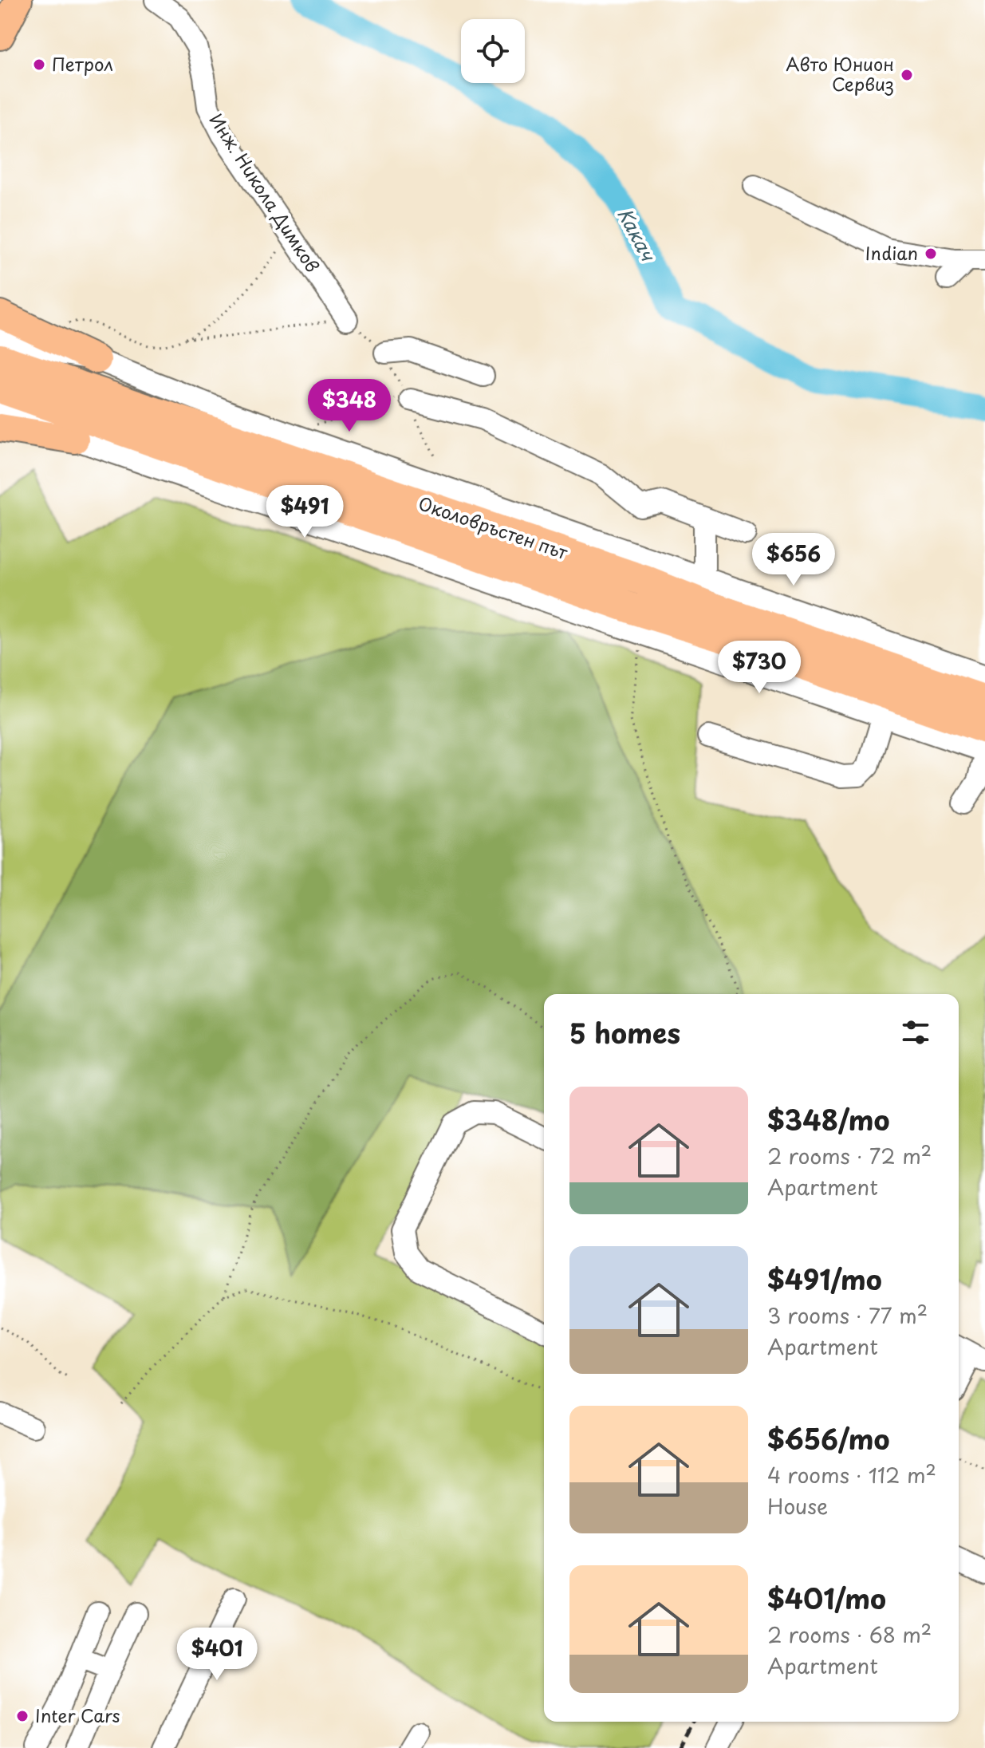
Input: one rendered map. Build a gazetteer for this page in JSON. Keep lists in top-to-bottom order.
{
  "streets": {
    "highway": ["Околовръстен път"],
    "street": ["Инж. Никола Димков"]
  },
  "water": ["Какач"],
  "places": [
    "Петрол",
    "Авто Юнион Сервиз",
    "Indian",
    "Inter Cars"
  ],
  "page": {
    "price": [
      "$348",
      "$491",
      "$656",
      "$730",
      "$401"
    ],
    "heading": "5 homes",
    "list": [
      {
        "name": "$348/mo",
        "note": "2 rooms · 72 m² · Apartment"
      },
      {
        "name": "$491/mo",
        "note": "3 rooms · 77 m² · Apartment"
      },
      {
        "name": "$656/mo",
        "note": "4 rooms · 112 m² · House"
      },
      {
        "name": "$401/mo",
        "note": "2 rooms · 68 m² · Apartment"
      }
    ]
  }
}
